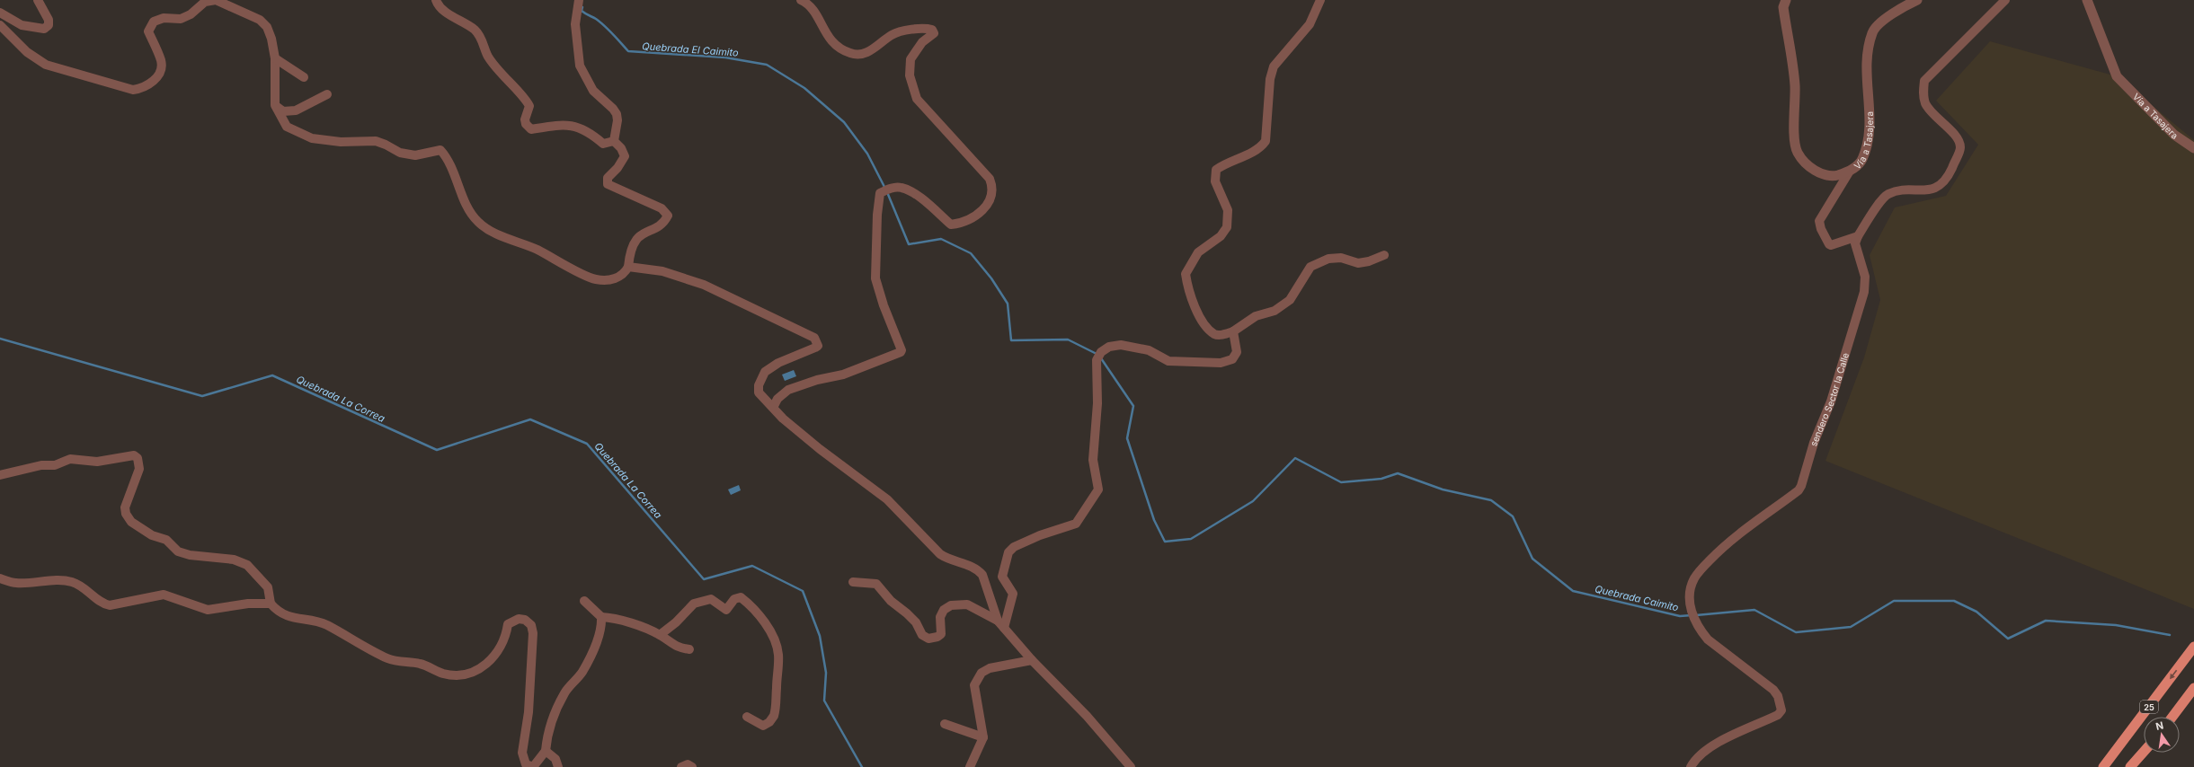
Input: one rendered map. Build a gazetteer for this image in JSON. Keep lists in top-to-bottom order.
{
  "streets": {
    "highway": ["25"],
    "street": ["Vía a Tasajera", "sendero Sector la Calle"]
  },
  "water": ["Quebrada El Caimito", "Quebrada La Correa", "Quebrada Caimito"],
  "north": "top"
}
